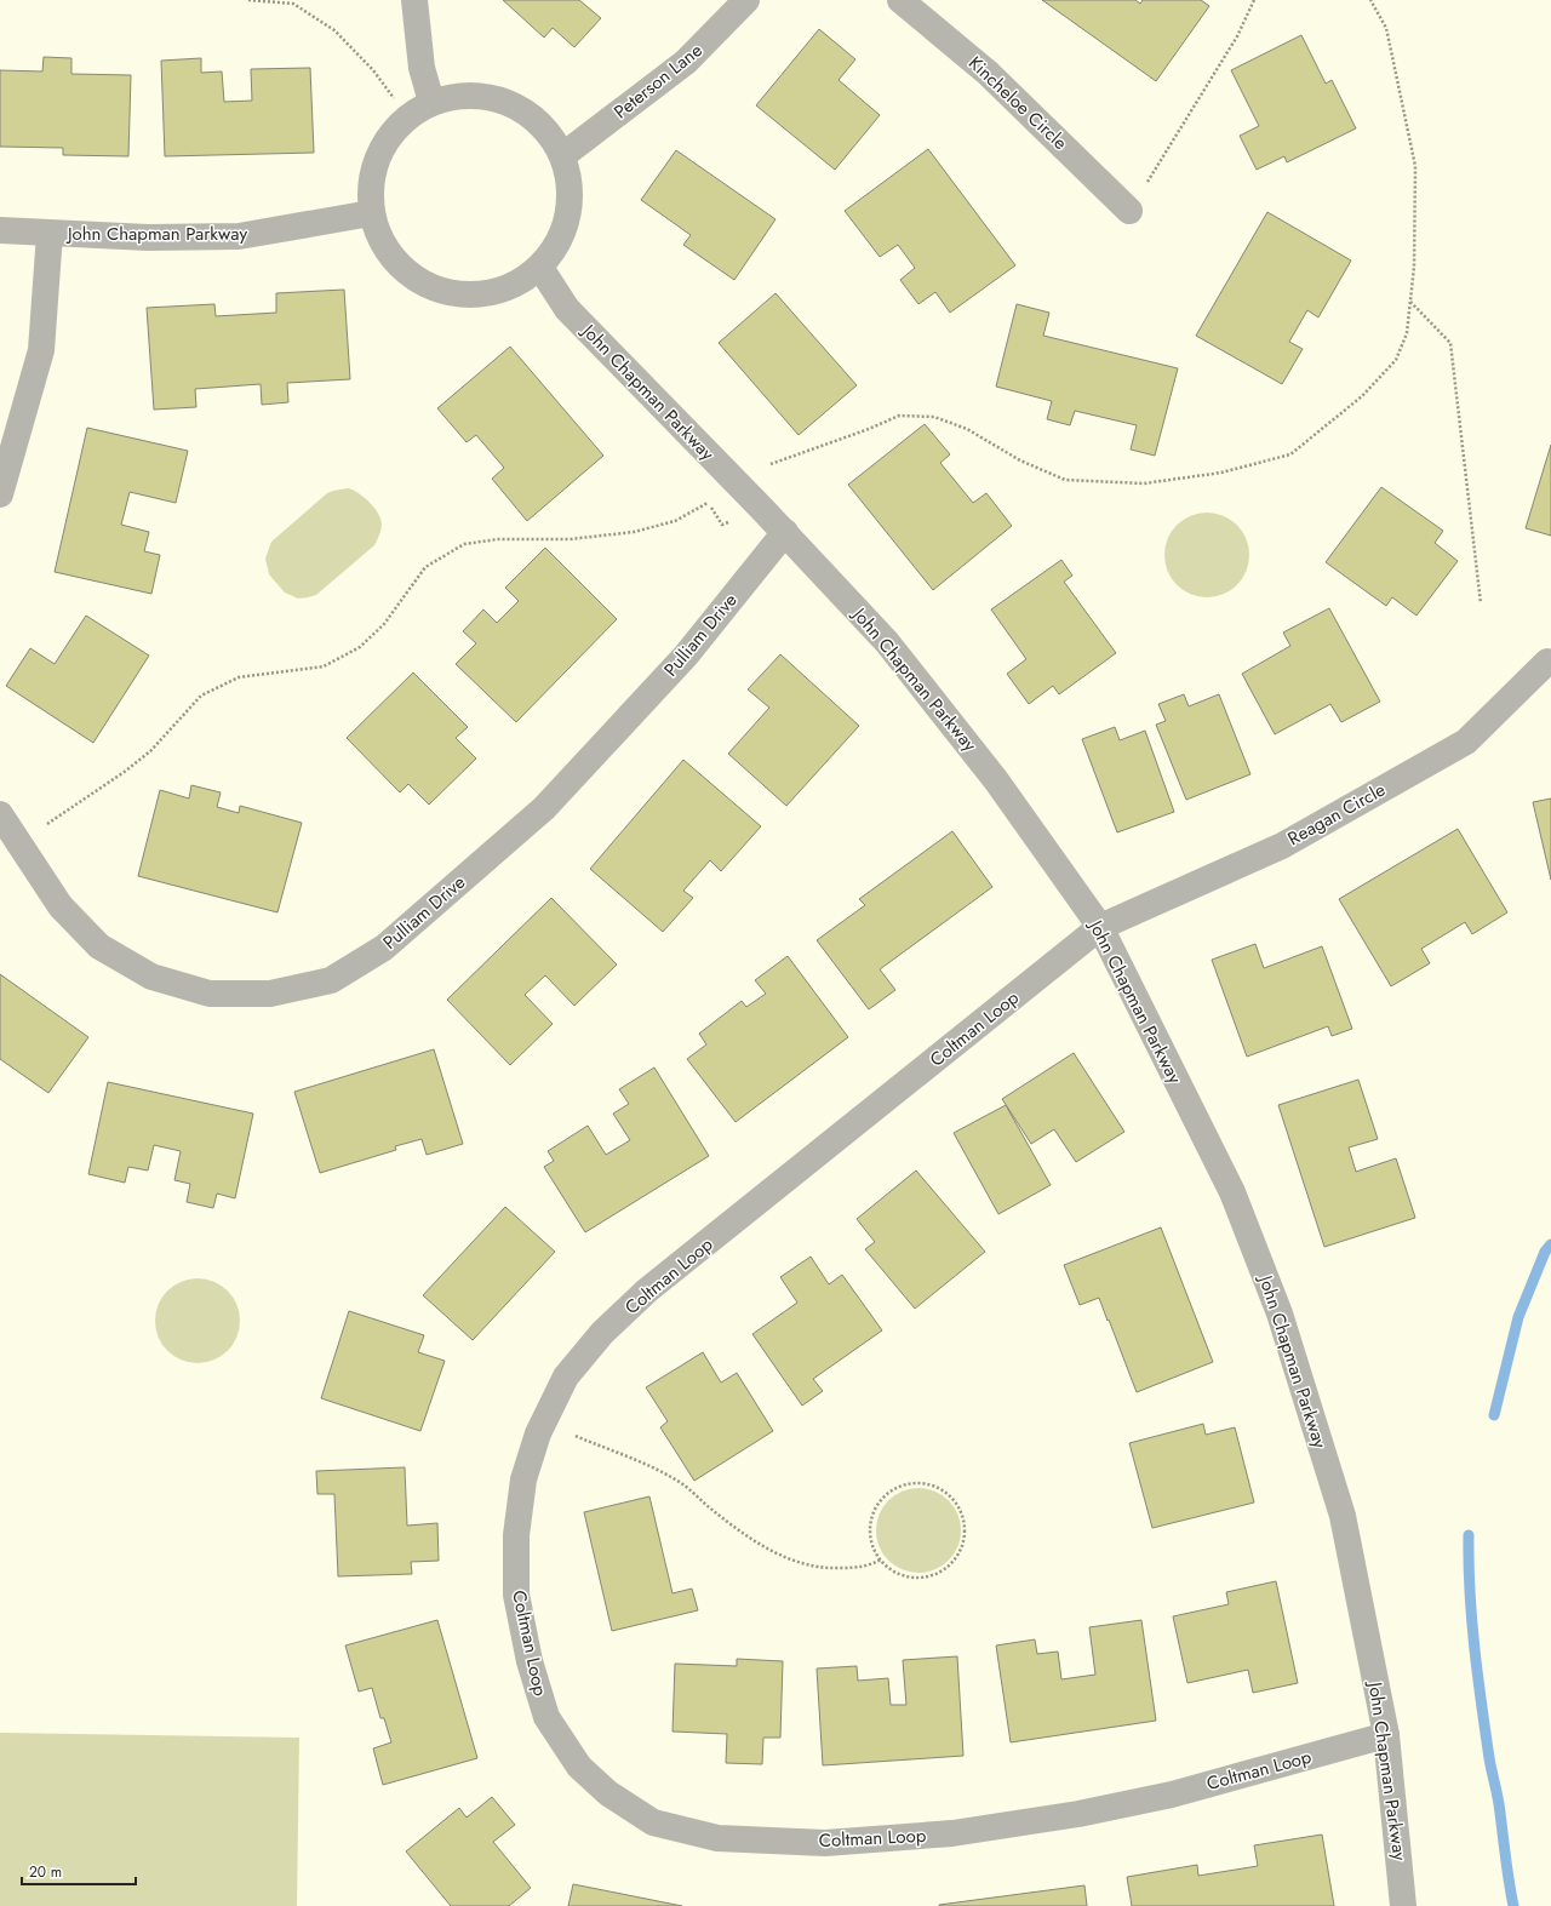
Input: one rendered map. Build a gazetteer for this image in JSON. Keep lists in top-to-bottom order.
{
  "streets": {
    "street": [
      "Peterson Lane",
      "Kincheloe Circle",
      "John Chapman Parkway",
      "Pulliam Drive",
      "Reagan Circle",
      "Coltman Loop"
    ]
  },
  "crossings": [
    ["John Chapman Parkway", "Pulliam Drive"],
    ["John Chapman Parkway", "Reagan Circle"],
    ["John Chapman Parkway", "Coltman Loop"],
    ["Reagan Circle", "Coltman Loop"]
  ],
  "scale_bar": "20 m"
}
